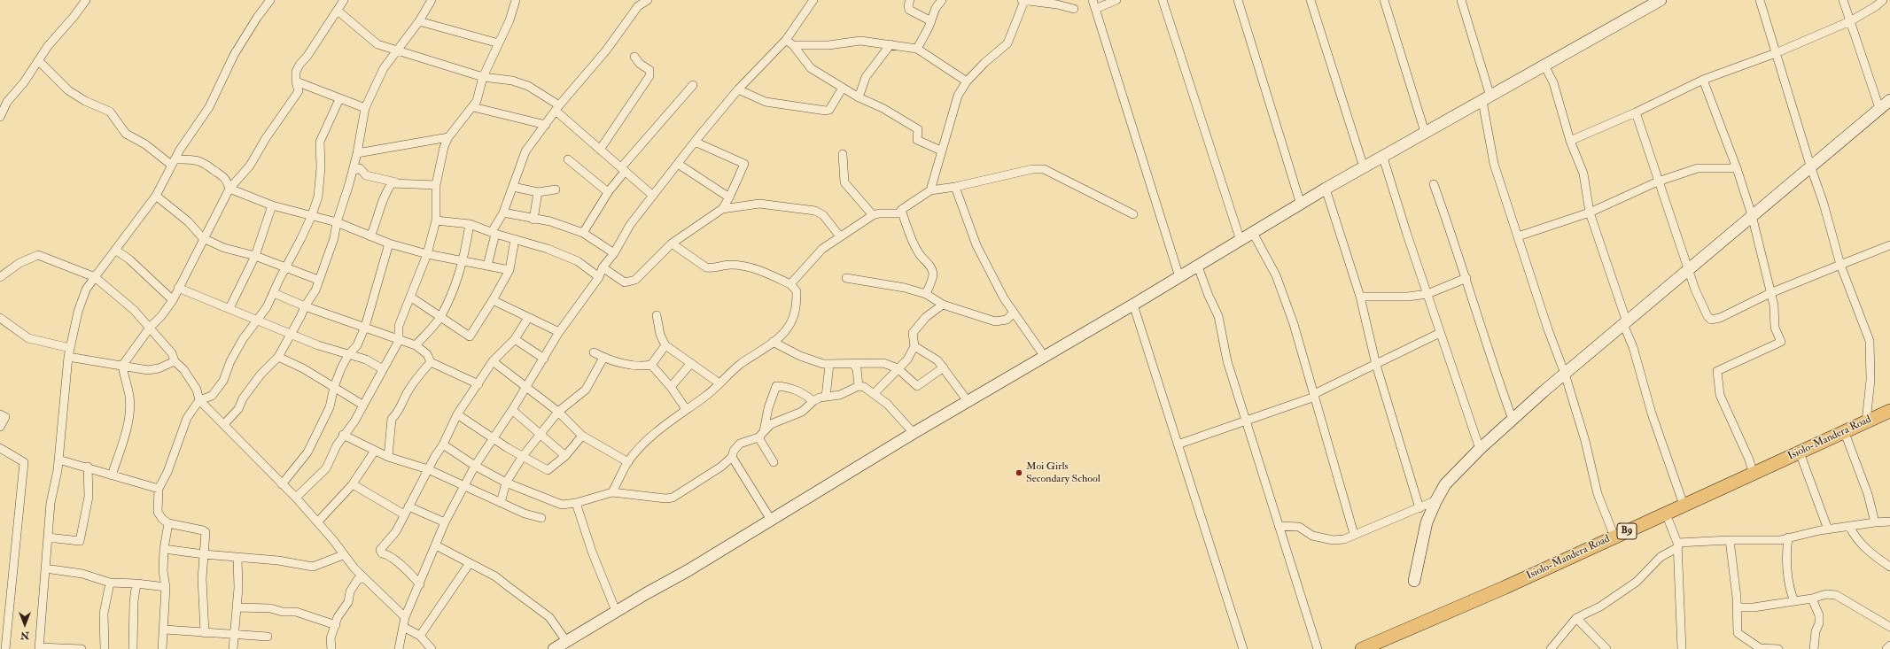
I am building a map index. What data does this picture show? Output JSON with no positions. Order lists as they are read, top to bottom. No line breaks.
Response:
{"streets":{"highway":["Isiolo-Mandera Road","B9"]},"places":["Moi Girls Secondary School"],"north":"bottom"}
